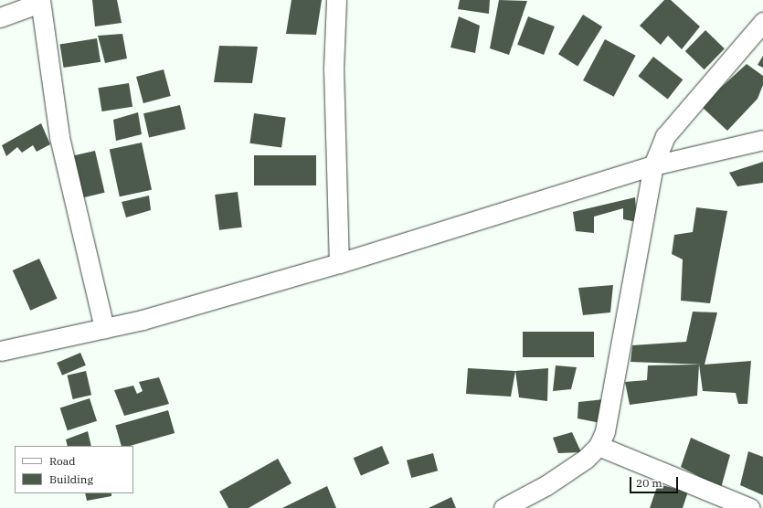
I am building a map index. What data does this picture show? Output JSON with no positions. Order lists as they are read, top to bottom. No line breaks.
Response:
{"legend":["Road","Building"],"scale_bar":"20 m"}
